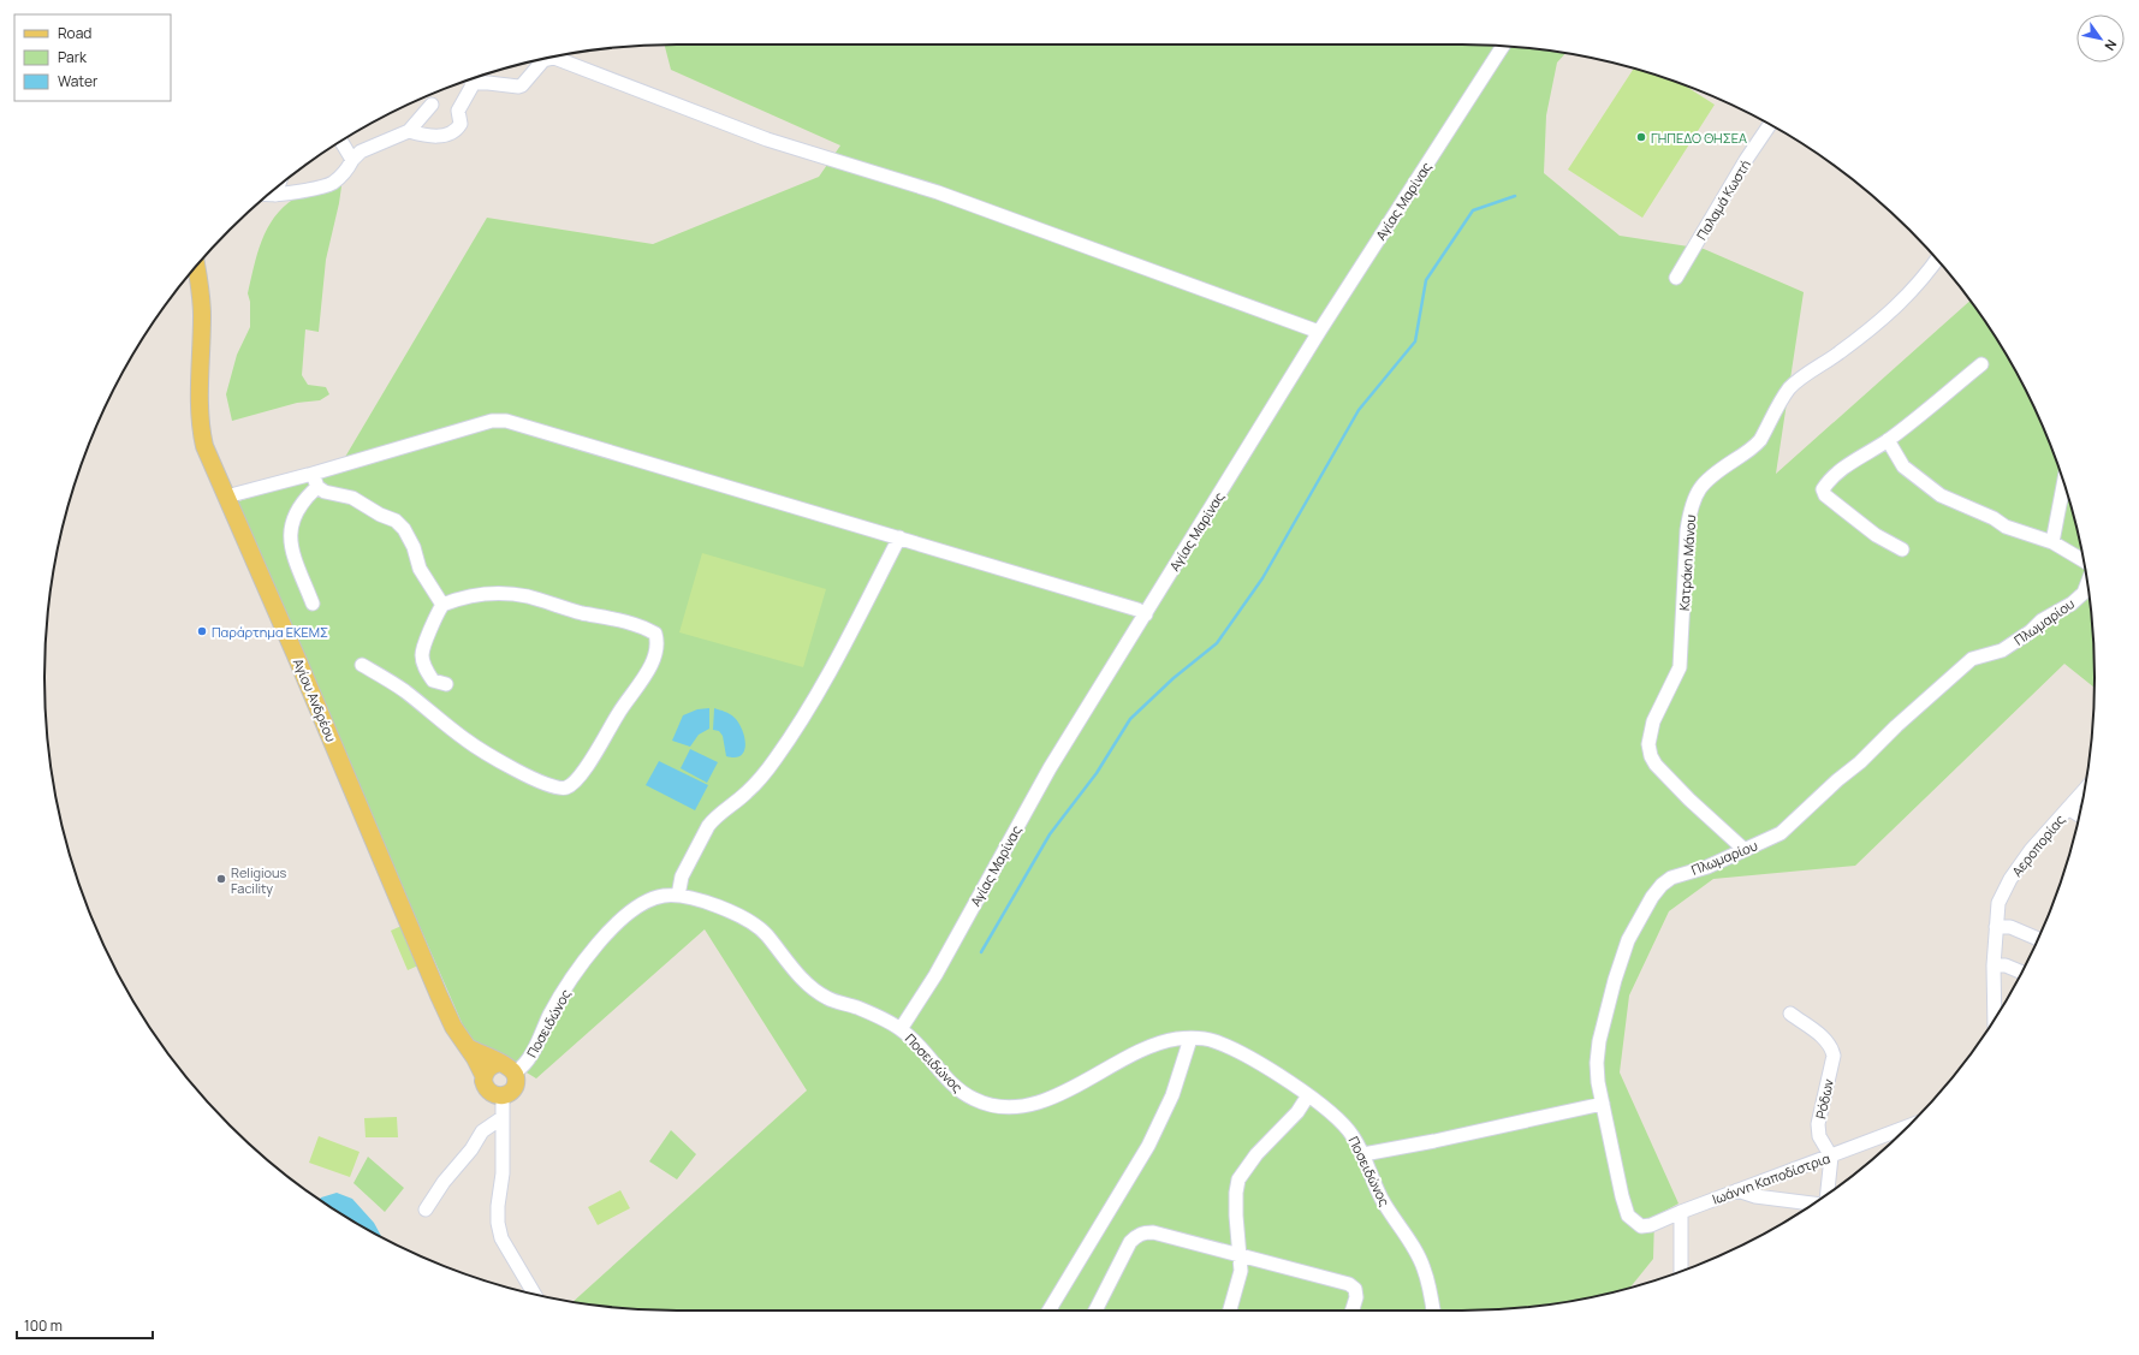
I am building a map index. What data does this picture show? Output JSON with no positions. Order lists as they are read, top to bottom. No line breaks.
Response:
{"streets":{"main road":["Αγίου Ανδρέου"],"street":["Παλαμά Κωστή","Αγίας Μαρίνας","Κατράκη Μάνου","Πλωμαρίου","Αεροπορίας","Ποσειδώνος","Ρόδων","Ιωάννη Καποδίστρια"]},"crossings":[["Αγίας Μαρίνας","Ποσειδώνος"],["Κατράκη Μάνου","Πλωμαρίου"],["Πλωμαρίου","Ιωάννη Καποδίστρια"],["Αγίου Ανδρέου","Ποσειδώνος"],["Ρόδων","Ιωάννη Καποδίστρια"]],"places":["ΓΗΠΕΔΟ ΘΗΣΕΑ","Παράρτημα ΕΚΕΜΣ","Religious Facility"],"legend":["Road","Park","Water"],"scale_bar":"100 m","north":"bottom right"}
